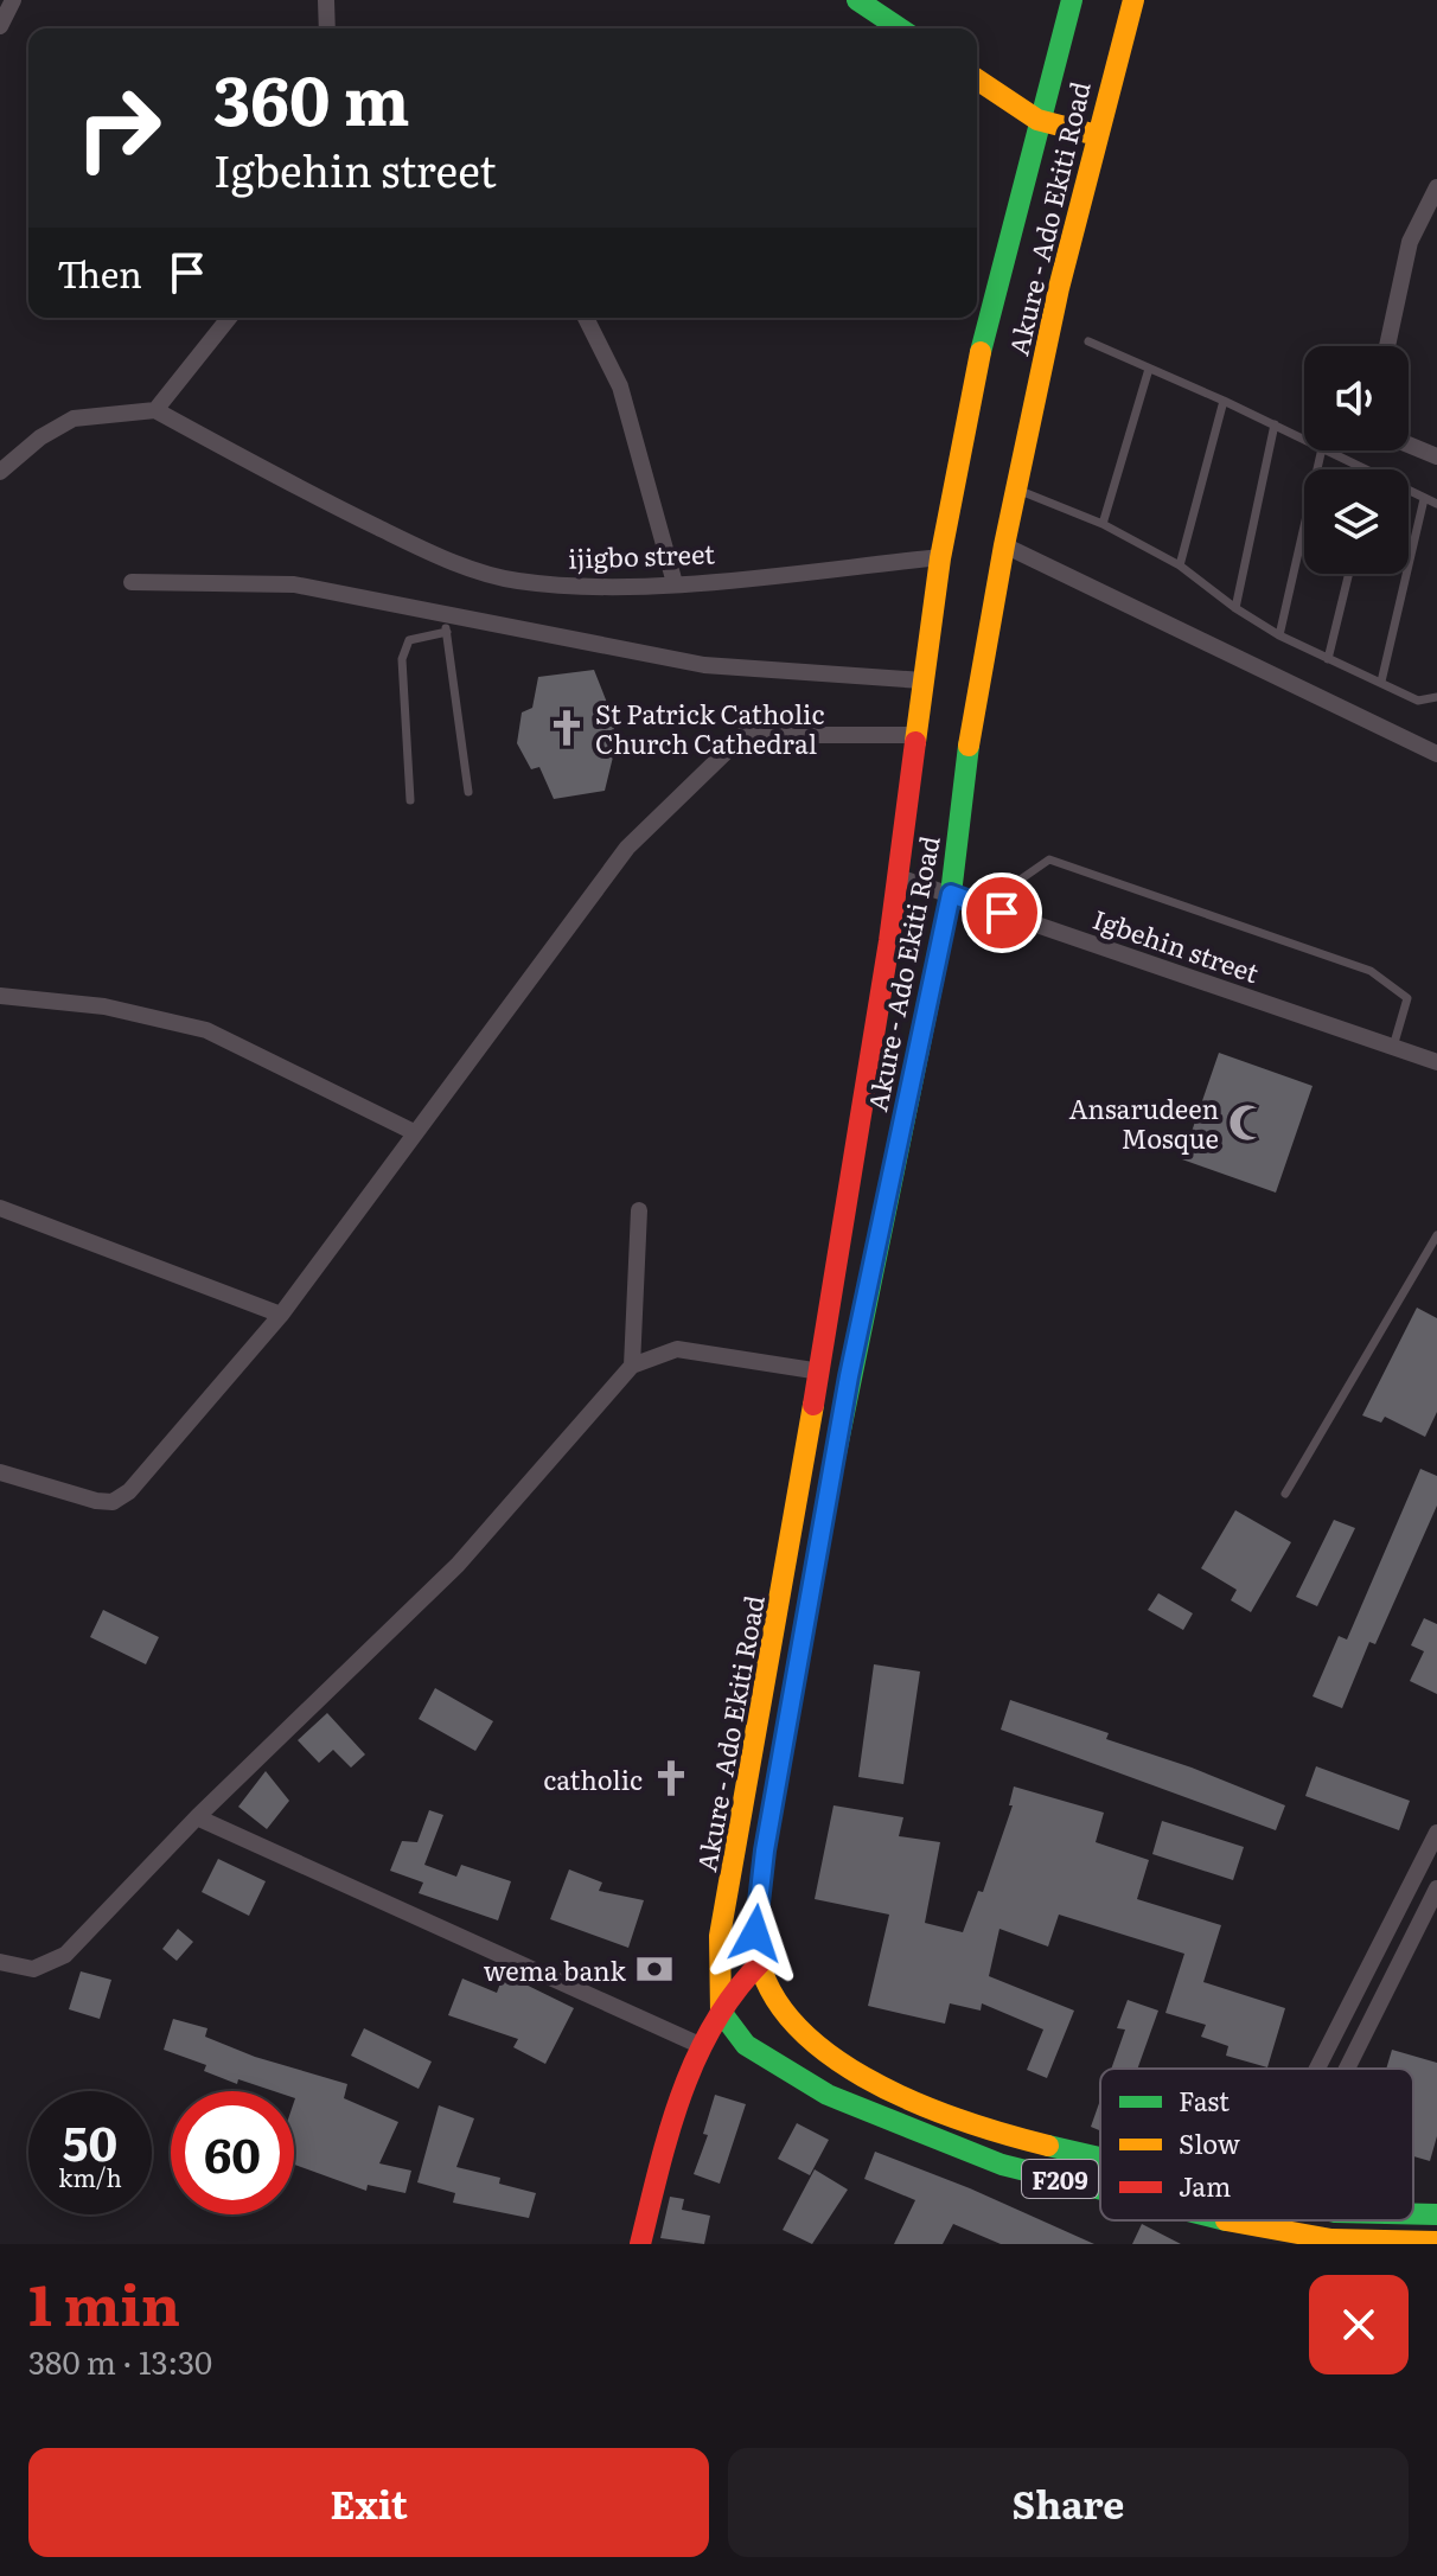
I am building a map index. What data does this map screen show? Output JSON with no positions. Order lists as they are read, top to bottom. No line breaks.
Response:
{"streets":{"main road":["Akure - Ado Ekiti Road","F209"],"street":["ijigbo street","Igbehin street"]},"crossings":[["Akure - Ado Ekiti Road","ijigbo street"],["Akure - Ado Ekiti Road","Igbehin street"],["Akure - Ado Ekiti Road","F209"]],"places":{"church":["St Patrick Catholic Church Cathedral","catholic"],"mosque":["Ansarudeen Mosque"],"bank":["wema bank"]},"legend":["Fast","Slow","Jam"],"page":{"turn":["360 m","Igbehin street"],"then":"Then","speed":"50 km/h","limit":"60","heading":["1 min","380 m · 13:30"],"buttons":["Exit","Share"]}}
